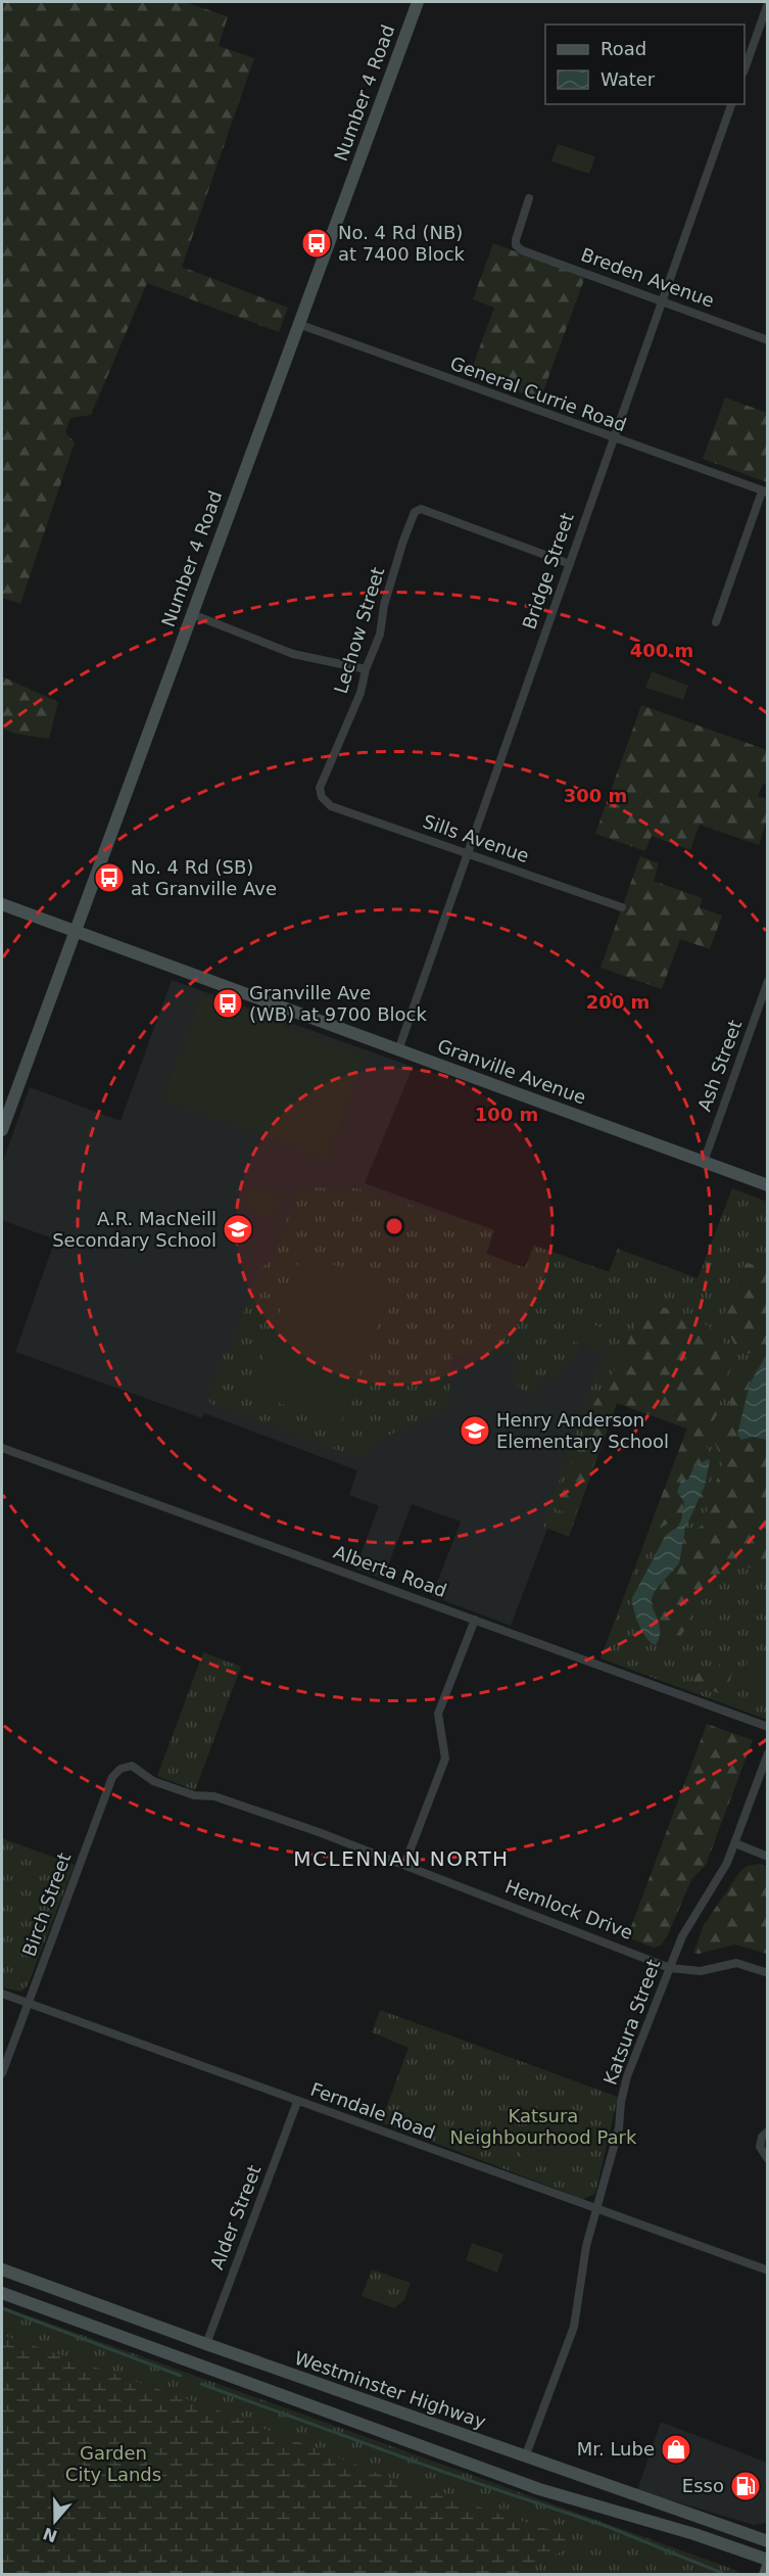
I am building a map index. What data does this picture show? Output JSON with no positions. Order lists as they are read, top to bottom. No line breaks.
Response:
{"streets":{"main road":["Number 4 Road","Granville Avenue","Westminster Highway"],"street":["Breden Avenue","General Currie Road","Bridge Street","Lechow Street","Sills Avenue","Ash Street","Alberta Road","Birch Street","Hemlock Drive","Katsura Street","Ferndale Road","Alder Street"]},"crossings":[["Number 4 Road","General Currie Road"],["Number 4 Road","Granville Avenue"],["Breden Avenue","Bridge Street"],["General Currie Road","Bridge Street"],["Bridge Street","Lechow Street"],["Bridge Street","Sills Avenue"],["Bridge Street","Granville Avenue"],["Lechow Street","Sills Avenue"],["Ash Street","Granville Avenue"],["Birch Street","Hemlock Drive"],["Birch Street","Ferndale Road"],["Hemlock Drive","Katsura Street"],["Katsura Street","Ferndale Road"],["Katsura Street","Westminster Highway"],["Ferndale Road","Alder Street"],["Alder Street","Westminster Highway"]],"districts":["MCLENNAN NORTH"],"parks":["Katsura Neighbourhood Park","Garden City Lands"],"places":{"bus stop":["No. 4 Rd (NB) at 7400 Block","No. 4 Rd (SB) at Granville Ave","Granville Ave (WB) at 9700 Block"],"school or university":["A.R. MacNeill Secondary School","Henry Anderson Elementary School"],"shop":["Mr. Lube"],"fuel station":["Esso"]},"legend":["Road","Water"],"north":"bottom","rings":["400 m","300 m","200 m","100 m"]}
